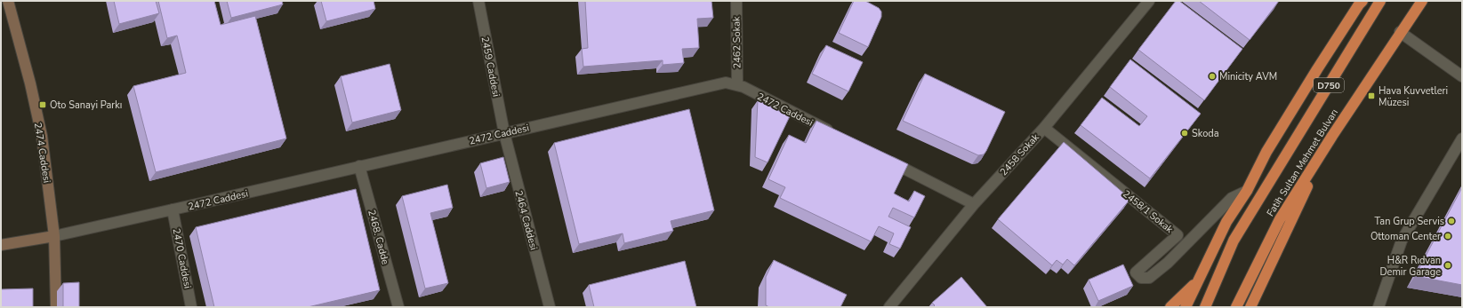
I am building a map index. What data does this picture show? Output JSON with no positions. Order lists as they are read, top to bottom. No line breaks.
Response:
{"streets":{"highway":["D750","Fatih Sultan Mehmet Bulvarı"],"street":["2462 Sokak","2459 Caddesi","2472 Caddesi","2474 Caddesi","2458 Sokak","2458/1 Sokak","2464 Caddesi","2468. Cadde","2470 Caddesi"]},"crossings":[["2462 Sokak","2472 Caddesi"],["2459 Caddesi","2472 Caddesi"],["2459 Caddesi","2464 Caddesi"],["D750","Fatih Sultan Mehmet Bulvarı"],["D750","2458/1 Sokak"],["2472 Caddesi","2474 Caddesi"],["2472 Caddesi","2464 Caddesi"],["2472 Caddesi","2468. Cadde"],["2472 Caddesi","2470 Caddesi"],["2458 Sokak","2458/1 Sokak"]],"places":{"other":["Minicity AVM","Skoda","Tan Grup Servis","Ottoman Center","H&R Rıdvan Demir Garage"],"transit":["Hava Kuvvetleri Müzesi","Oto Sanayi Parkı"]}}
